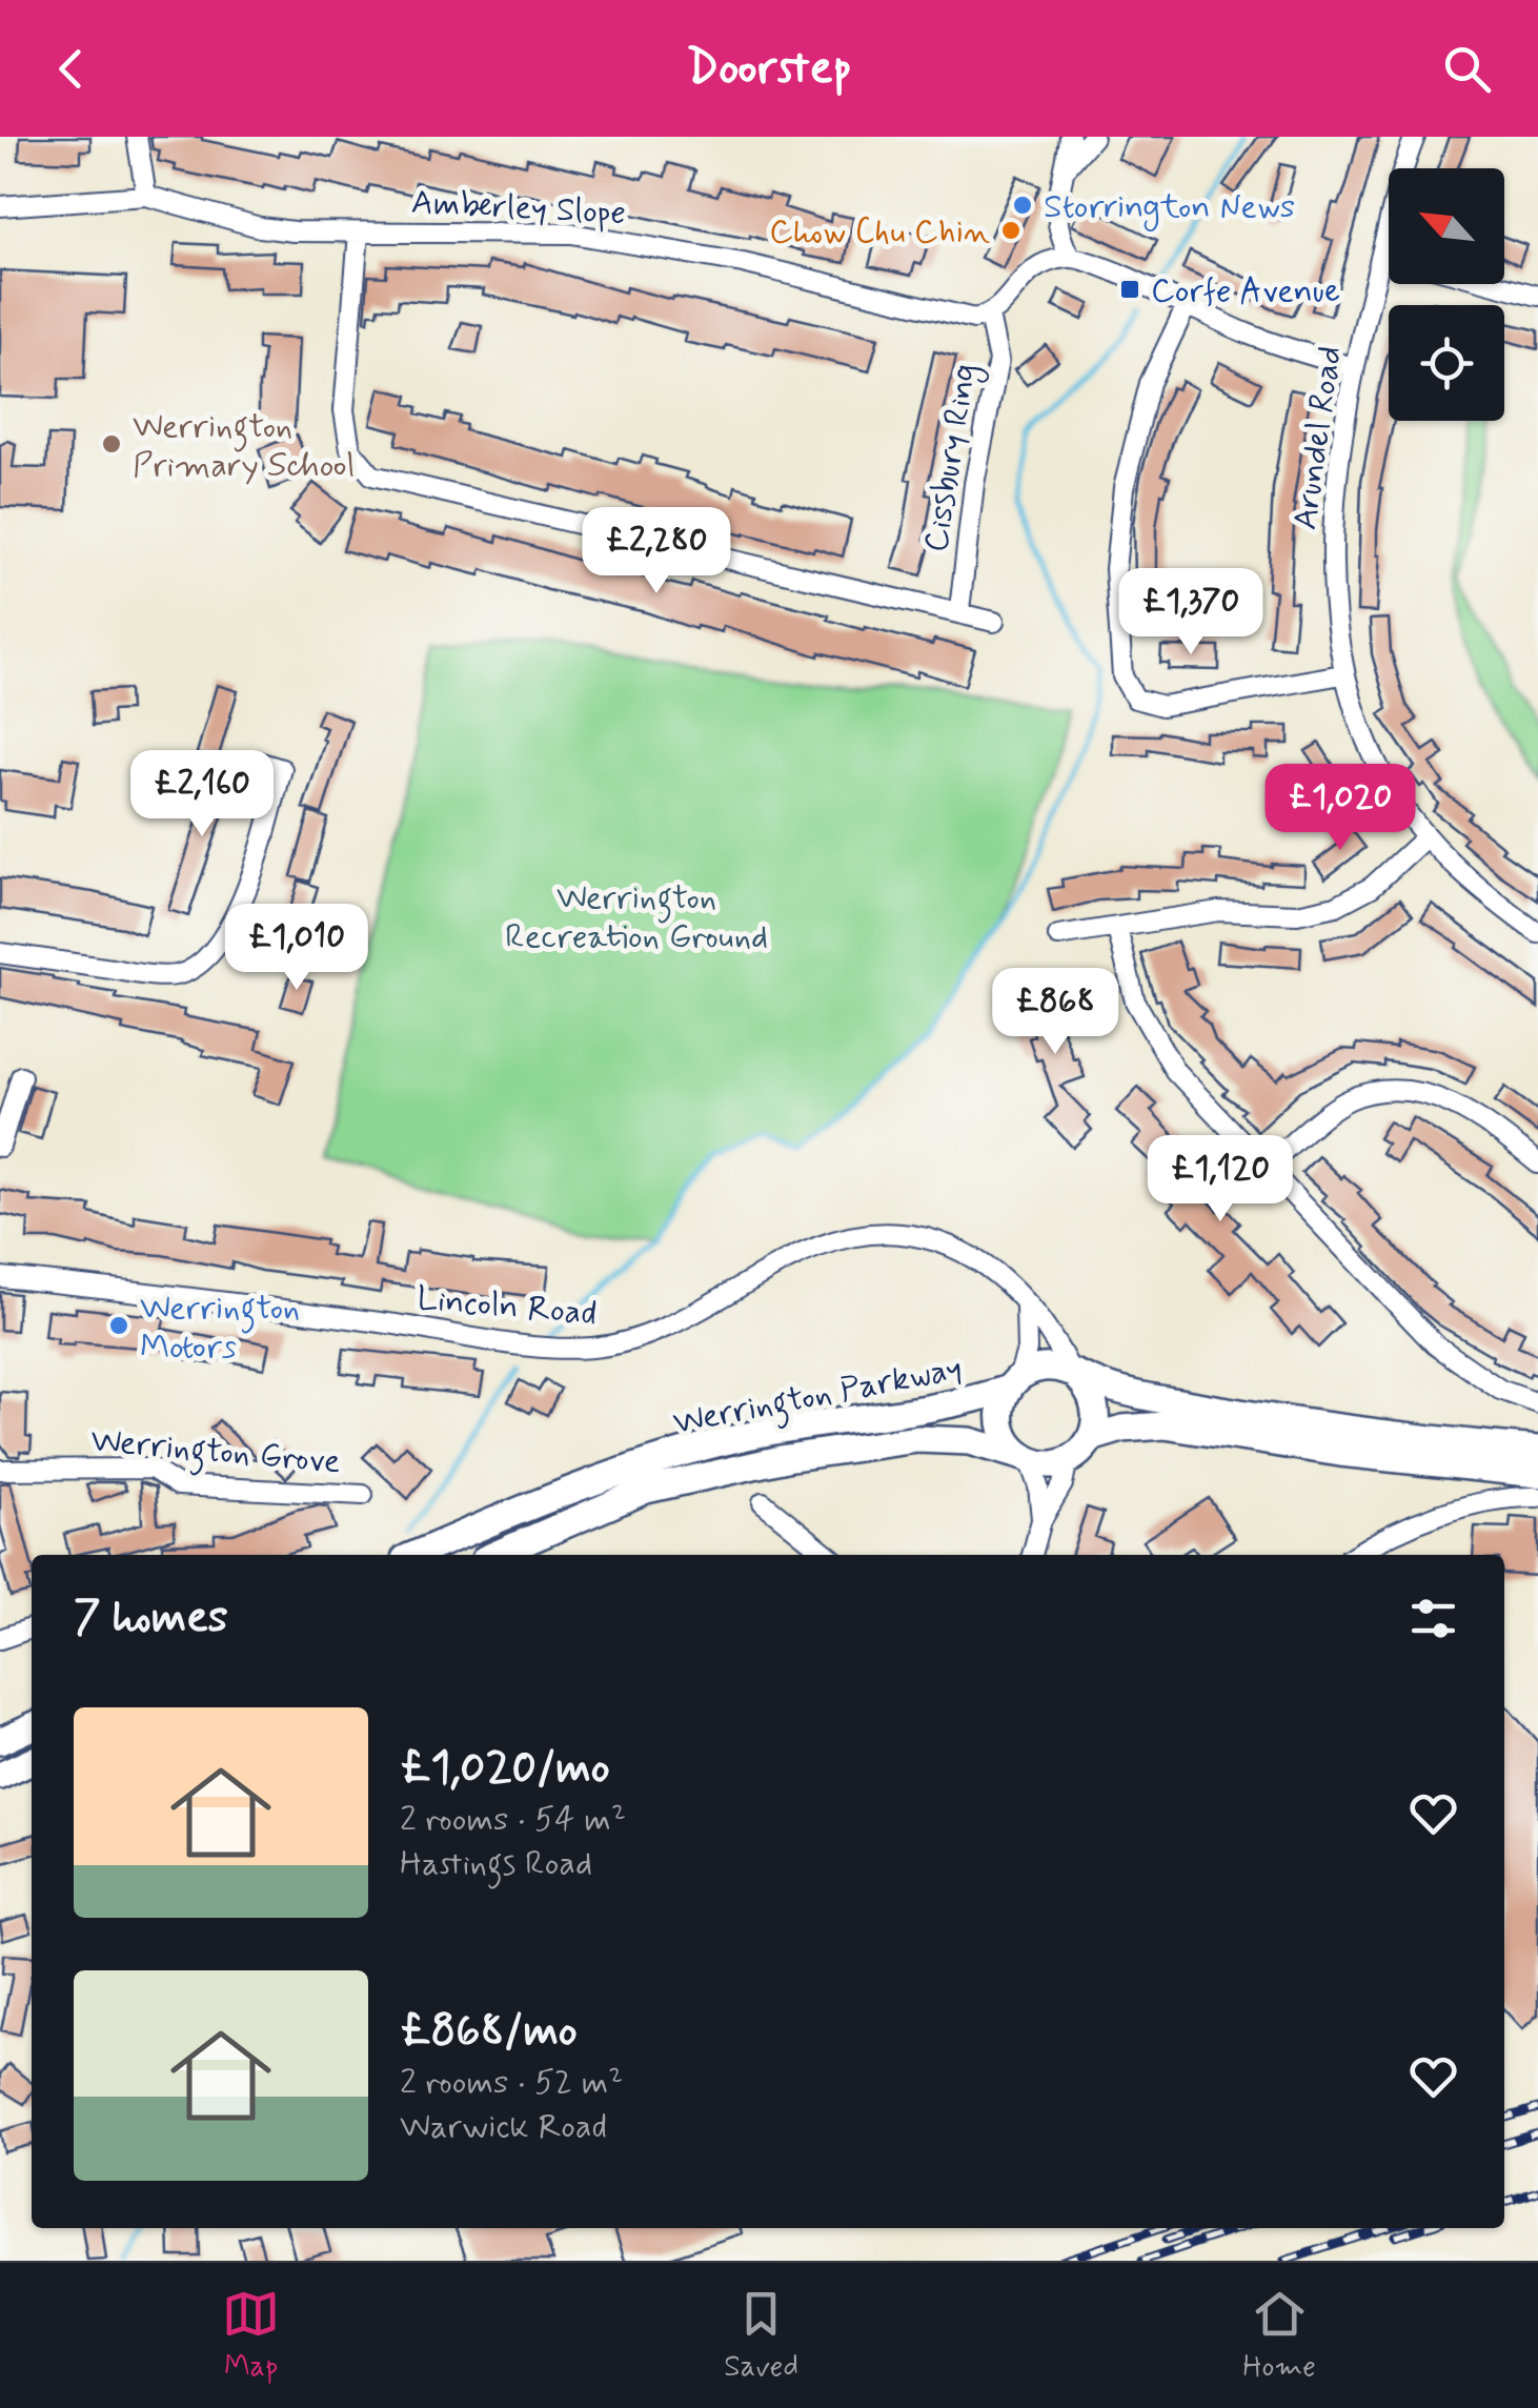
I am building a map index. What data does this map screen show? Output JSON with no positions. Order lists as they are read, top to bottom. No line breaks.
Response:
{"streets":{"highway":["Werrington Parkway"],"street":["Amberley Slope","Arundel Road","Cissbury Ring","Lincoln Road","Werrington Grove"]},"crossings":[["Amberley Slope","Cissbury Ring"],["Lincoln Road","Werrington Parkway"]],"parks":["Werrington Recreation Ground"],"places":{"other":["Storrington News","Chow Chu Chin","Werrington Primary School","Werrington Motors"],"transit":["Corfe Avenue"]},"north":"top left","page":{"header":"Doorstep","price":["£2,280","£1,370","£2,160","£1,020","£1,010","£868","£1,120"],"heading":"7 homes","list":[{"name":"£1,020/mo","note":"2 rooms · 54 m² · Hastings Road"},{"name":"£868/mo","note":"2 rooms · 52 m² · Warwick Road"}],"tabs":["Map","Saved","Home"]}}
